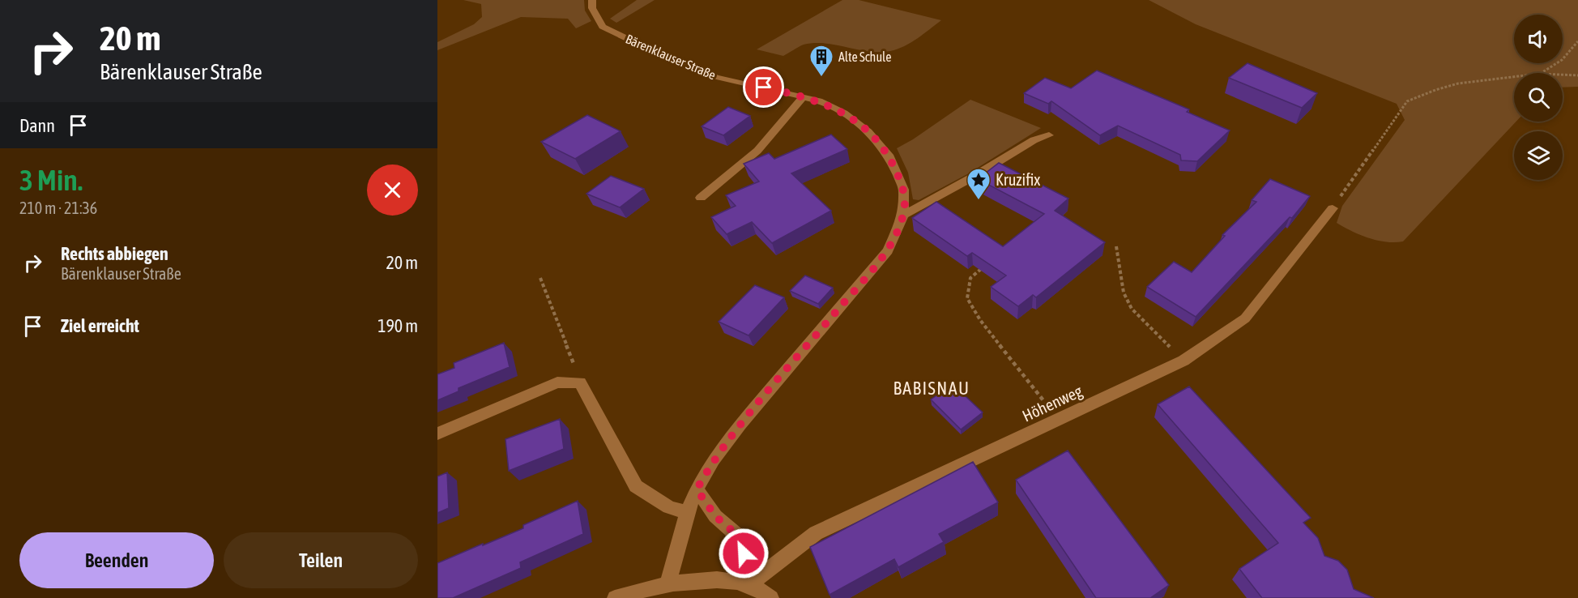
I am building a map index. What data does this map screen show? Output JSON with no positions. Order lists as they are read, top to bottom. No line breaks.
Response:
{"streets":{"street":["Bärenklauser Straße","Höhenweg"]},"districts":["BABISNAU"],"places":{"building":["Alte Schule"],"place":["Kruzifix"]},"page":{"turn":["20 m","Bärenklauser Straße"],"then":"Dann","heading":["3 Min.","210 m · 21:36"],"list":[{"name":"Rechts abbiegen","note":"Bärenklauser Straße","value":"20 m"},{"name":"Ziel erreicht","value":"190 m"}],"buttons":["Beenden","Teilen"]}}
